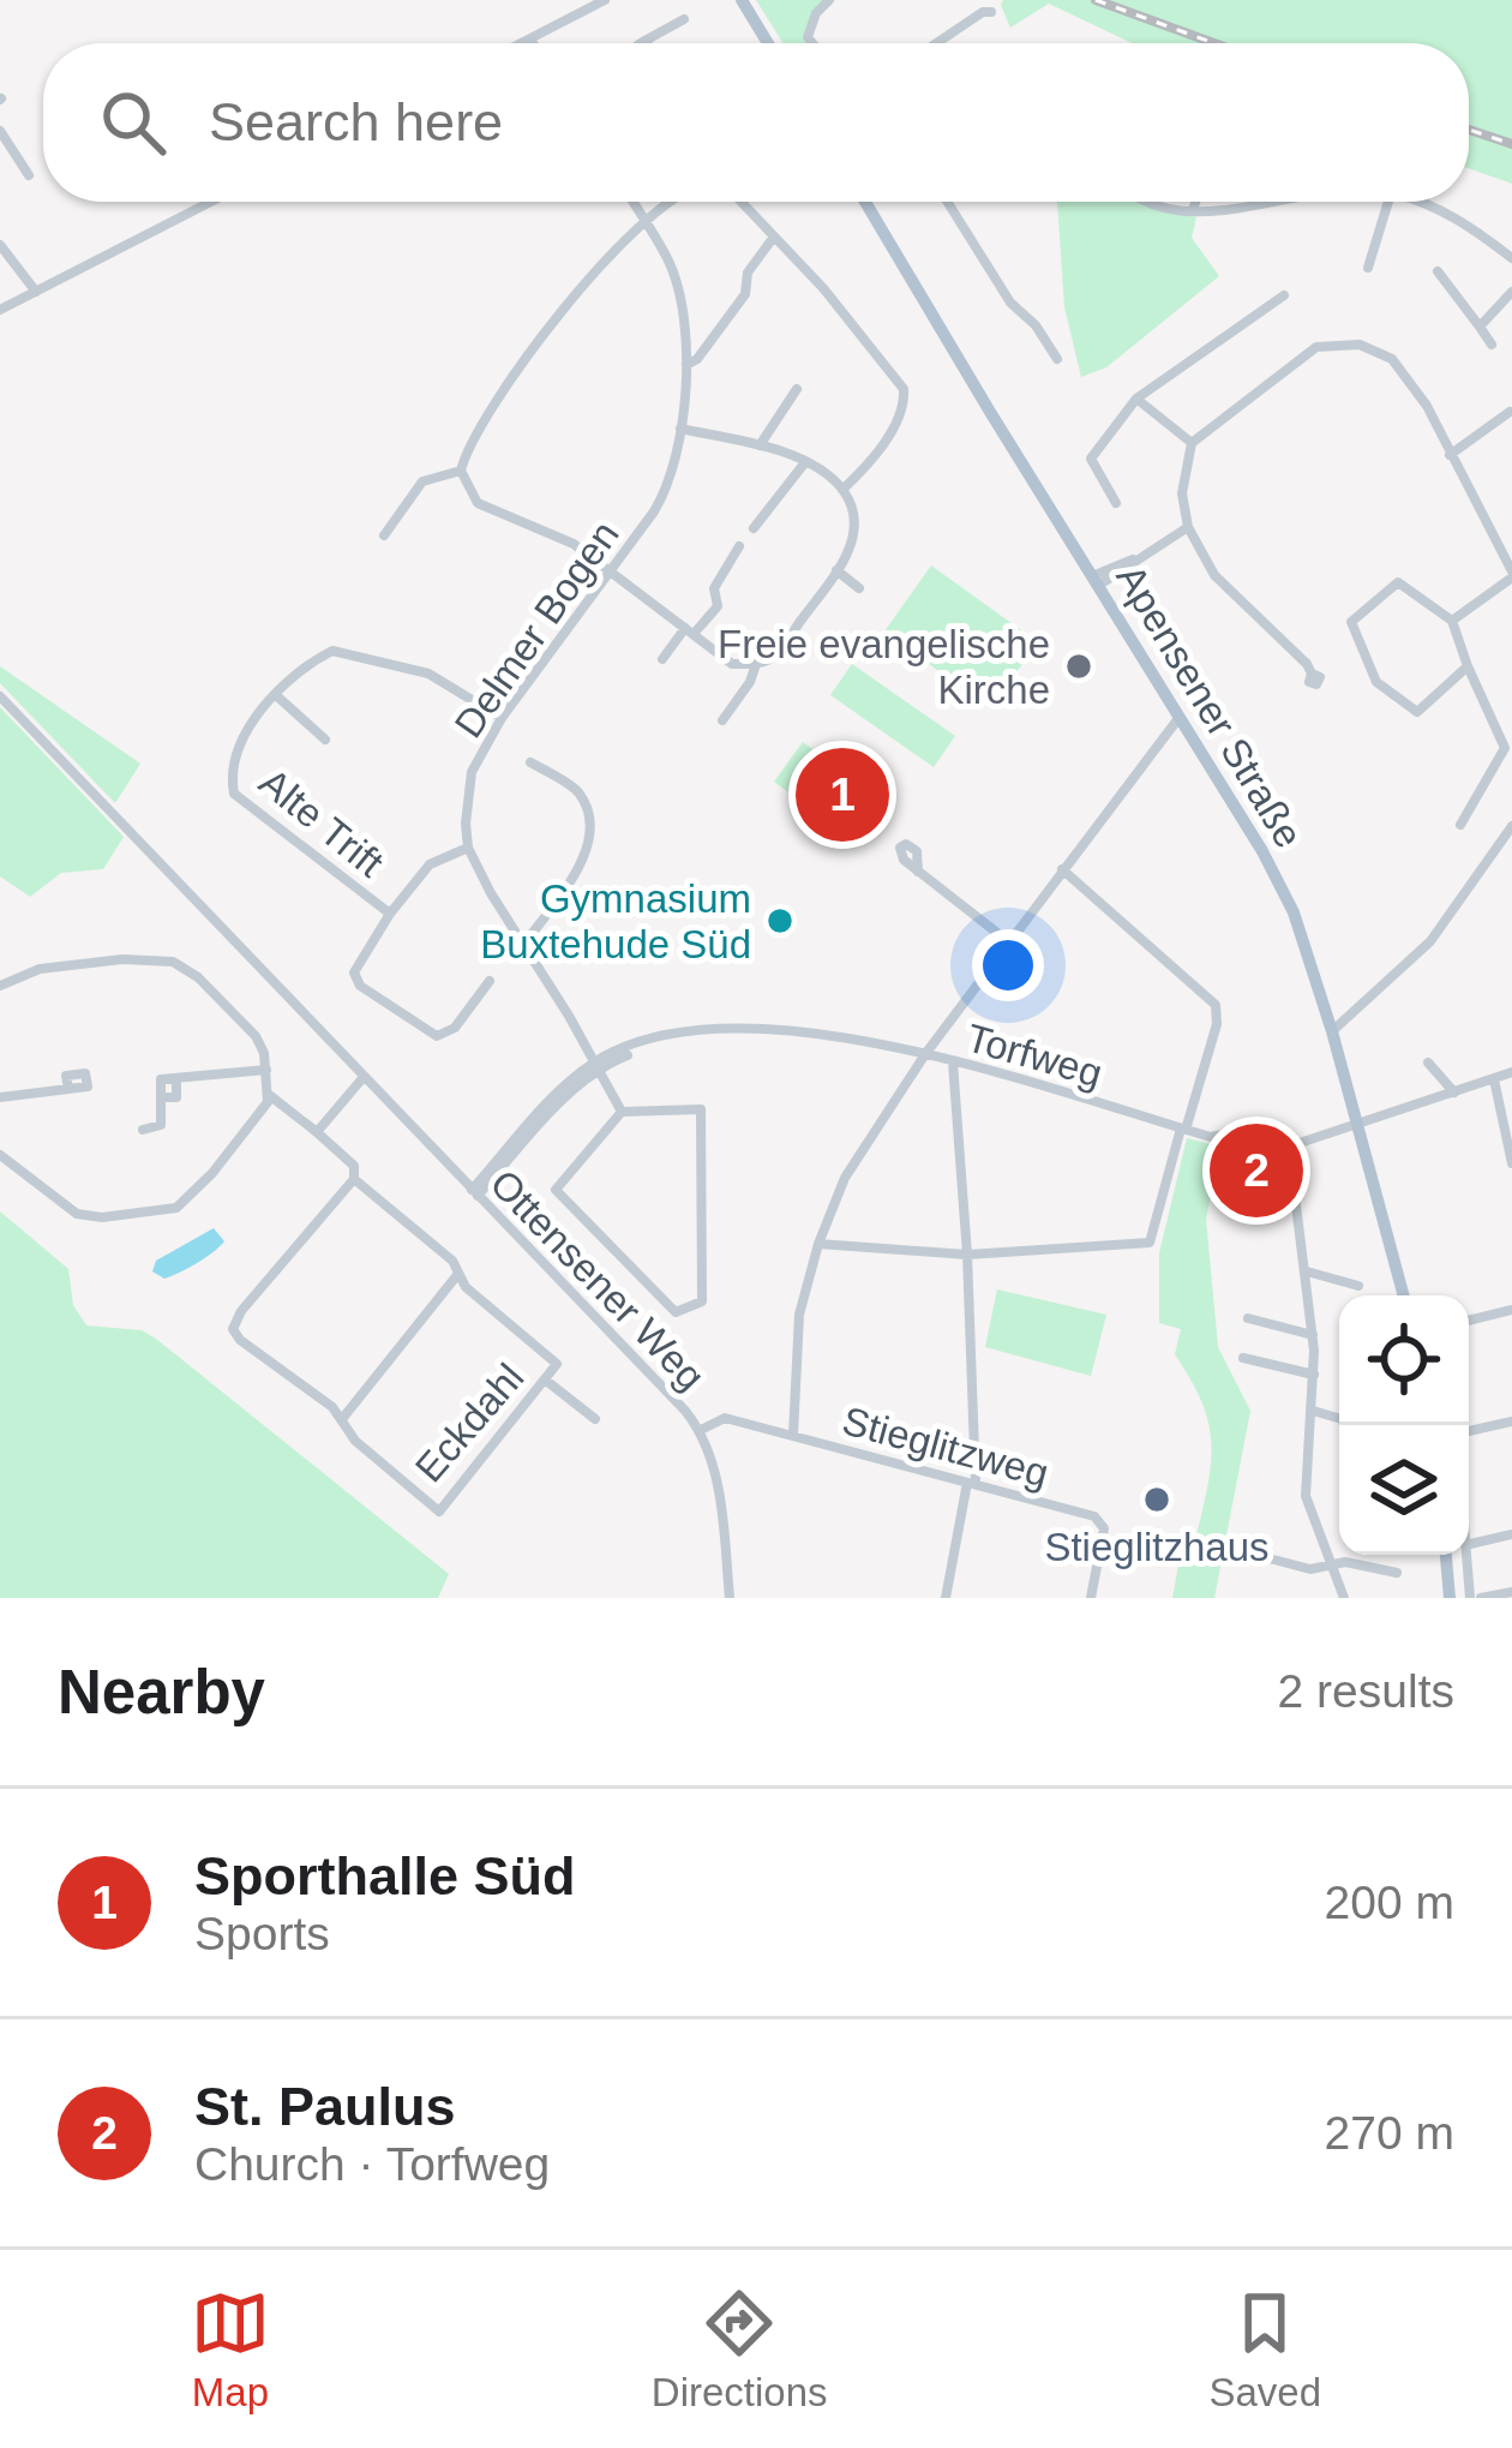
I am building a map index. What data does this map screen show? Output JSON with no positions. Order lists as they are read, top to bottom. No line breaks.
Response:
{"streets":{"main road":["Apensener Straße"],"street":["Delmer Bogen","Alte Trift","Torfweg","Ottensener Weg","Eckdahl","Stieglitzweg"]},"crossings":[["Delmer Bogen","Alte Trift"],["Apensener Straße","Torfweg"],["Torfweg","Ottensener Weg"],["Ottensener Weg","Stieglitzweg"]],"places":["Freie evangelische Kirche","Gymnasium Buxtehude Süd","Stieglitzhaus"],"page":{"search":"Search here","pins":["1","2"],"heading":["Nearby","2 results"],"list":[{"mark":"1","name":"Sporthalle Süd","note":"Sports","value":"200 m"},{"mark":"2","name":"St. Paulus","note":"Church · Torfweg","value":"270 m"}],"nav":["Map","Directions","Saved"]}}
